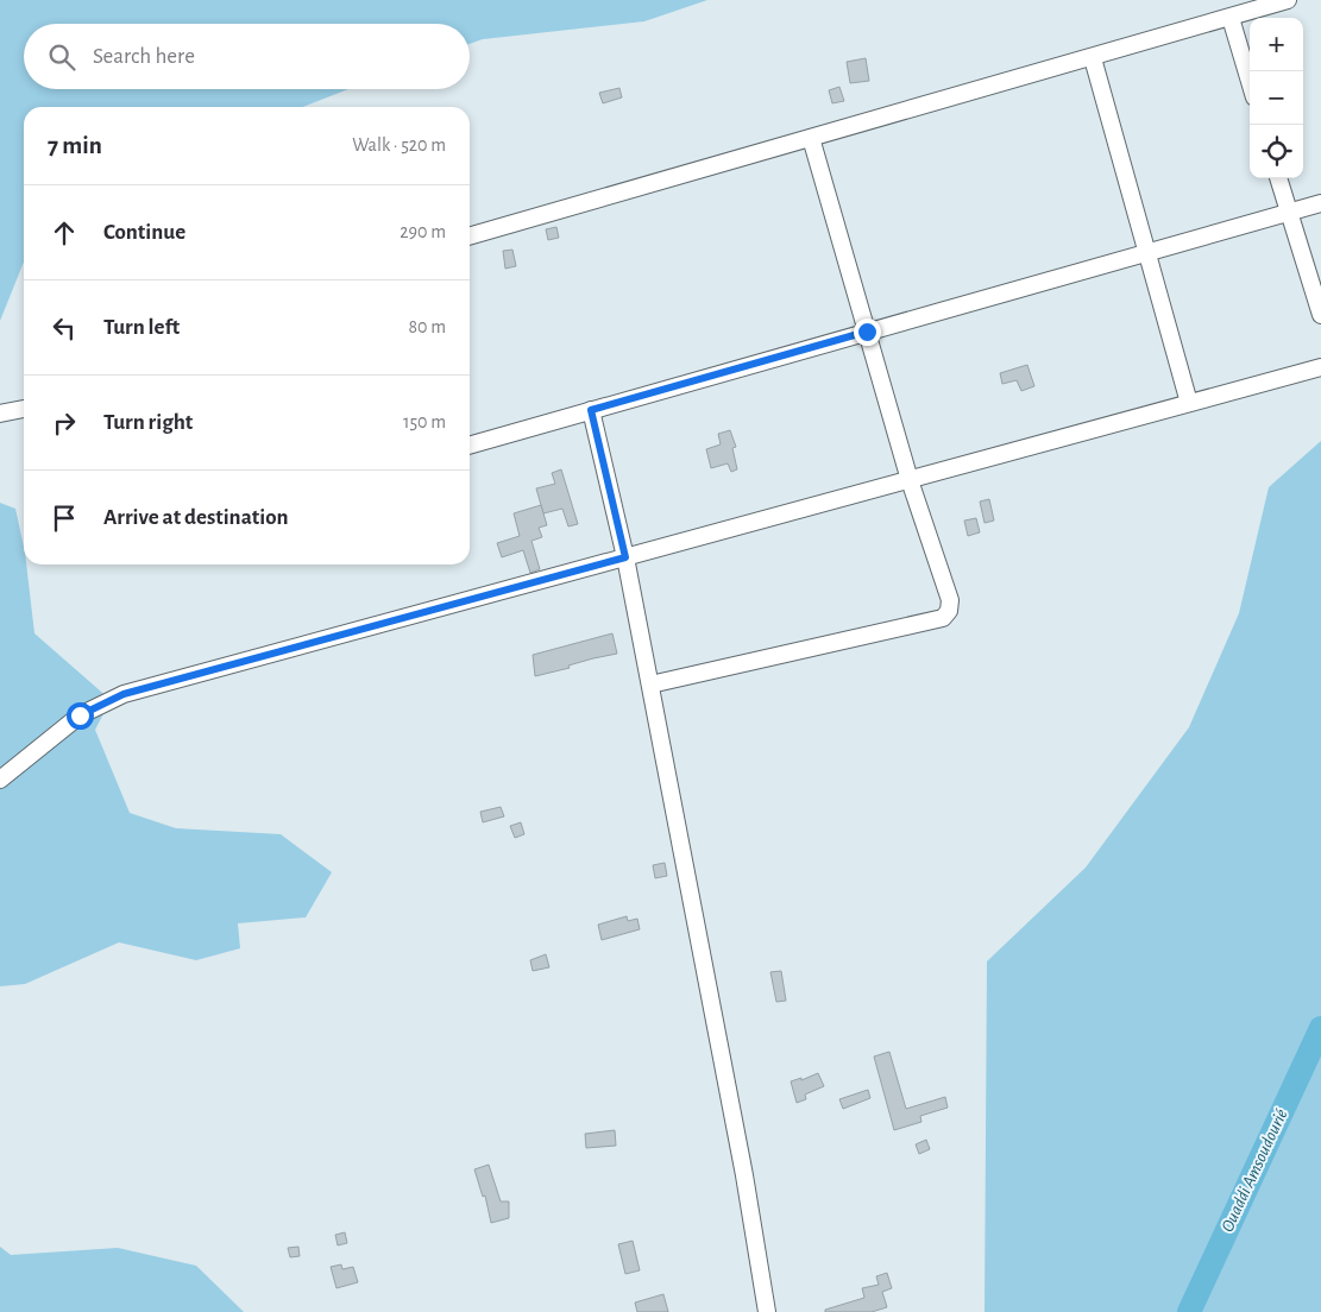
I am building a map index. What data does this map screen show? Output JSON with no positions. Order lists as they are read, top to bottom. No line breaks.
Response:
{"water":["Ouaddi Amsoudourié"],"page":{"map_buttons":["+","−"],"search":"Search here","heading":["7 min","Walk · 520 m"],"list":[["Continue","290 m"],["Turn left","80 m"],["Turn right","150 m"],"Arrive at destination"]}}
